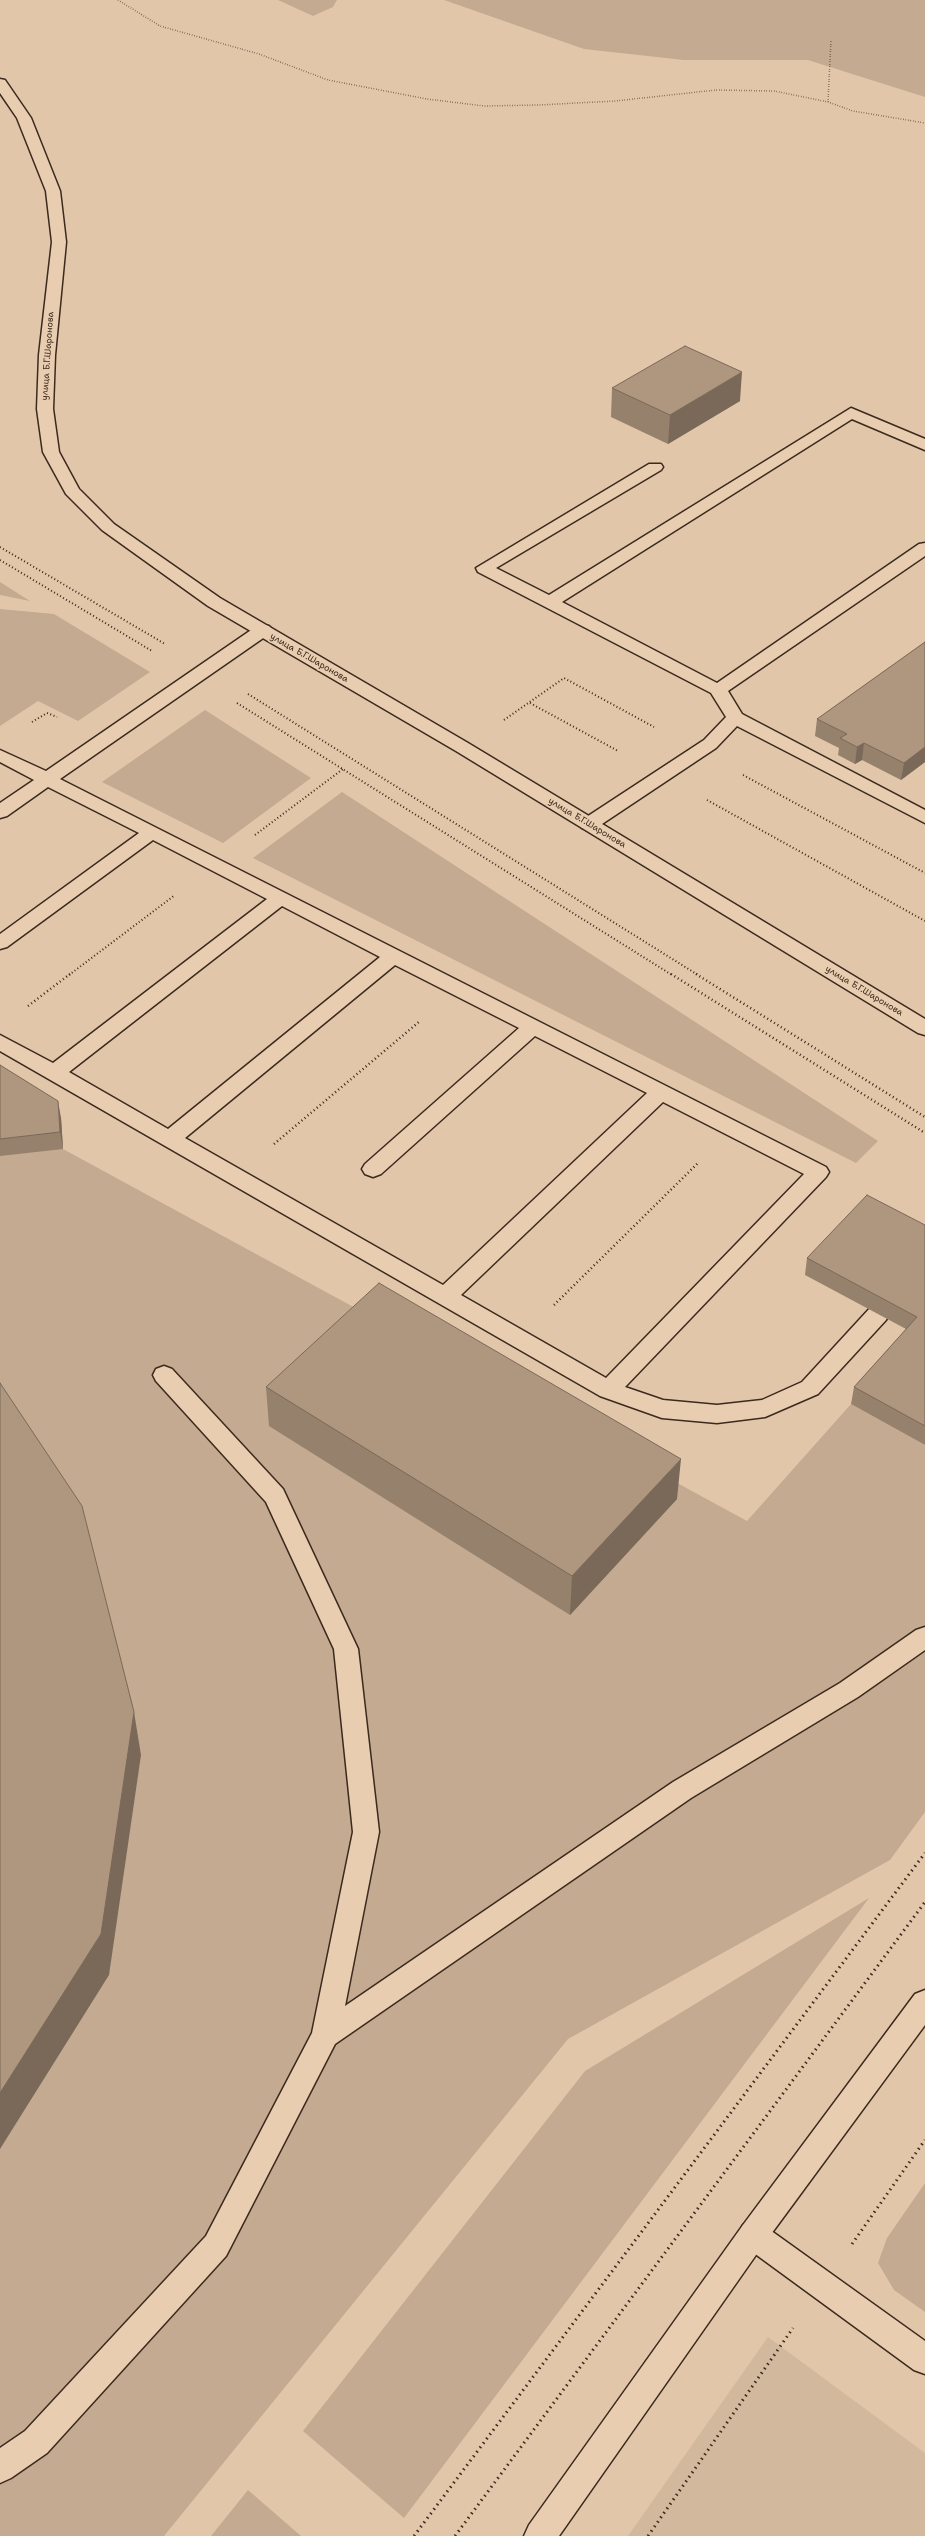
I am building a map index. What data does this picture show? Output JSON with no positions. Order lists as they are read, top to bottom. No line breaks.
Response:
{"streets":{"main road":["улица Б.Г.Шаронова"]}}
